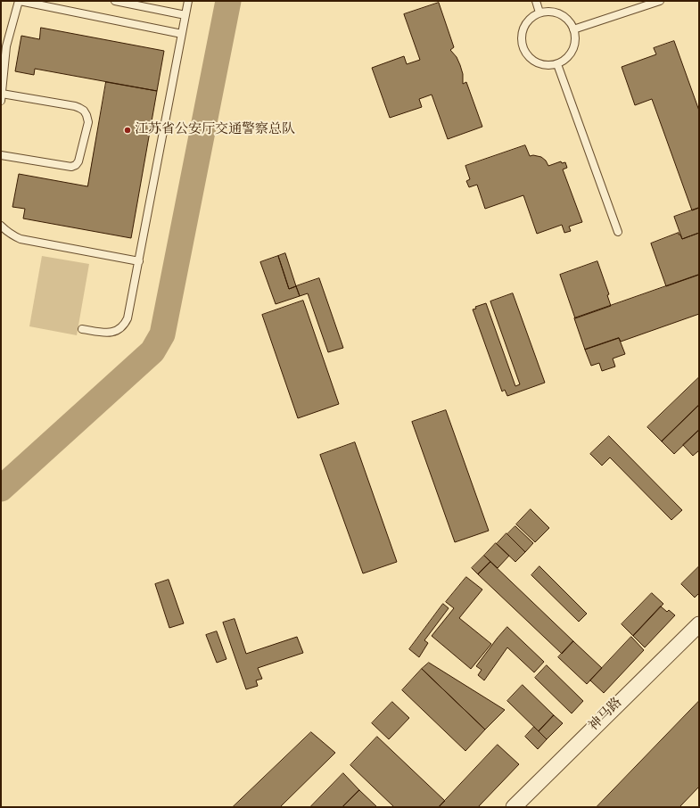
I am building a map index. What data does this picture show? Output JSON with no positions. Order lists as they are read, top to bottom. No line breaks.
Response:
{"streets":{"street":["神马路"]},"places":["江苏省公安厅交通警察总队"]}
